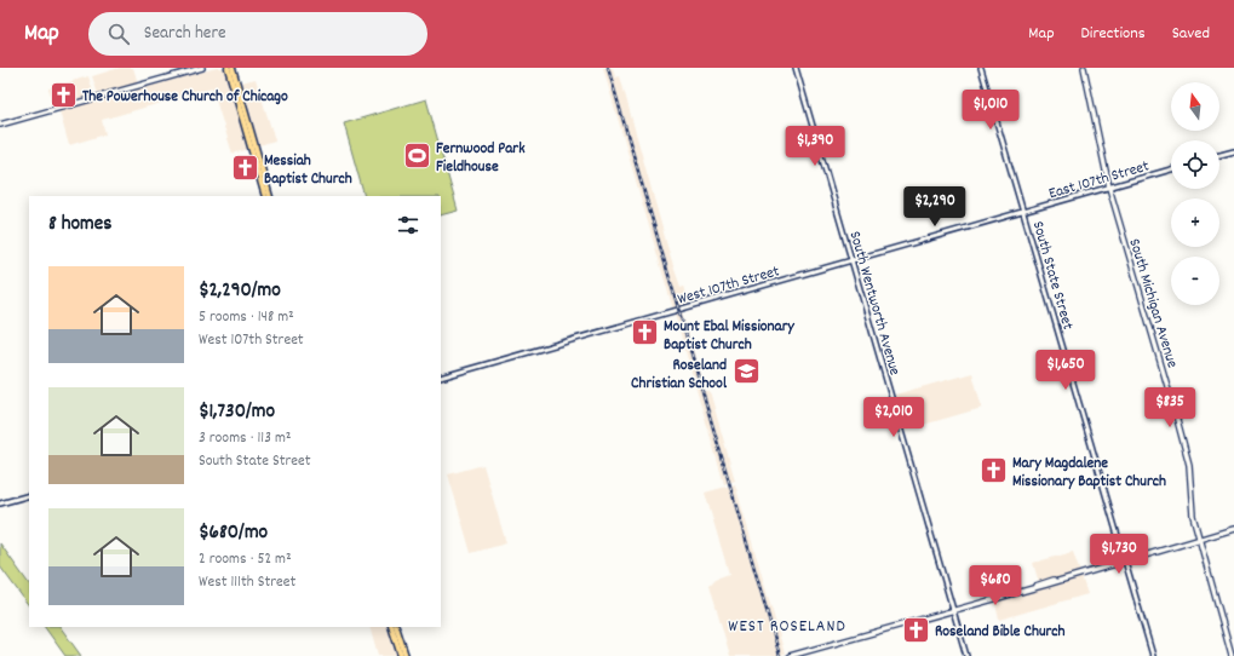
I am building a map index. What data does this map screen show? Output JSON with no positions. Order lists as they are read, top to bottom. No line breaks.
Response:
{"streets":{"main road":["South Michigan Avenue"],"street":["East 107th Street","South State Street","West 107th Street","South Wentworth Avenue"]},"crossings":[["East 107th Street","South State Street"],["East 107th Street","West 107th Street"],["East 107th Street","South Michigan Avenue"],["South State Street","West 107th Street"],["West 107th Street","South Wentworth Avenue"]],"districts":["WEST ROSELAND"],"places":{"church":["The Powerhouse Church of Chicago","Messiah Baptist Church","Mount Ebal Missionary Baptist Church","Mary Magdalene Missionary Baptist Church","Roseland Bible Church"],"sports":["Fernwood Park Fieldhouse"],"school or university":["Roseland Christian School"]},"north":"top","page":{"header":"Map","search":"Search here","nav":["Map","Directions","Saved"],"map_buttons":["+","−"],"price":["$1,010","$1,390","$2,290","$1,650","$835","$2,010","$1,730","$680"],"heading":"8 homes","list":[{"name":"$2,290/mo","note":"5 rooms · 148 m² · West 107th Street"},{"name":"$1,730/mo","note":"3 rooms · 113 m² · South State Street"},{"name":"$680/mo","note":"2 rooms · 52 m² · West 111th Street"}]}}
